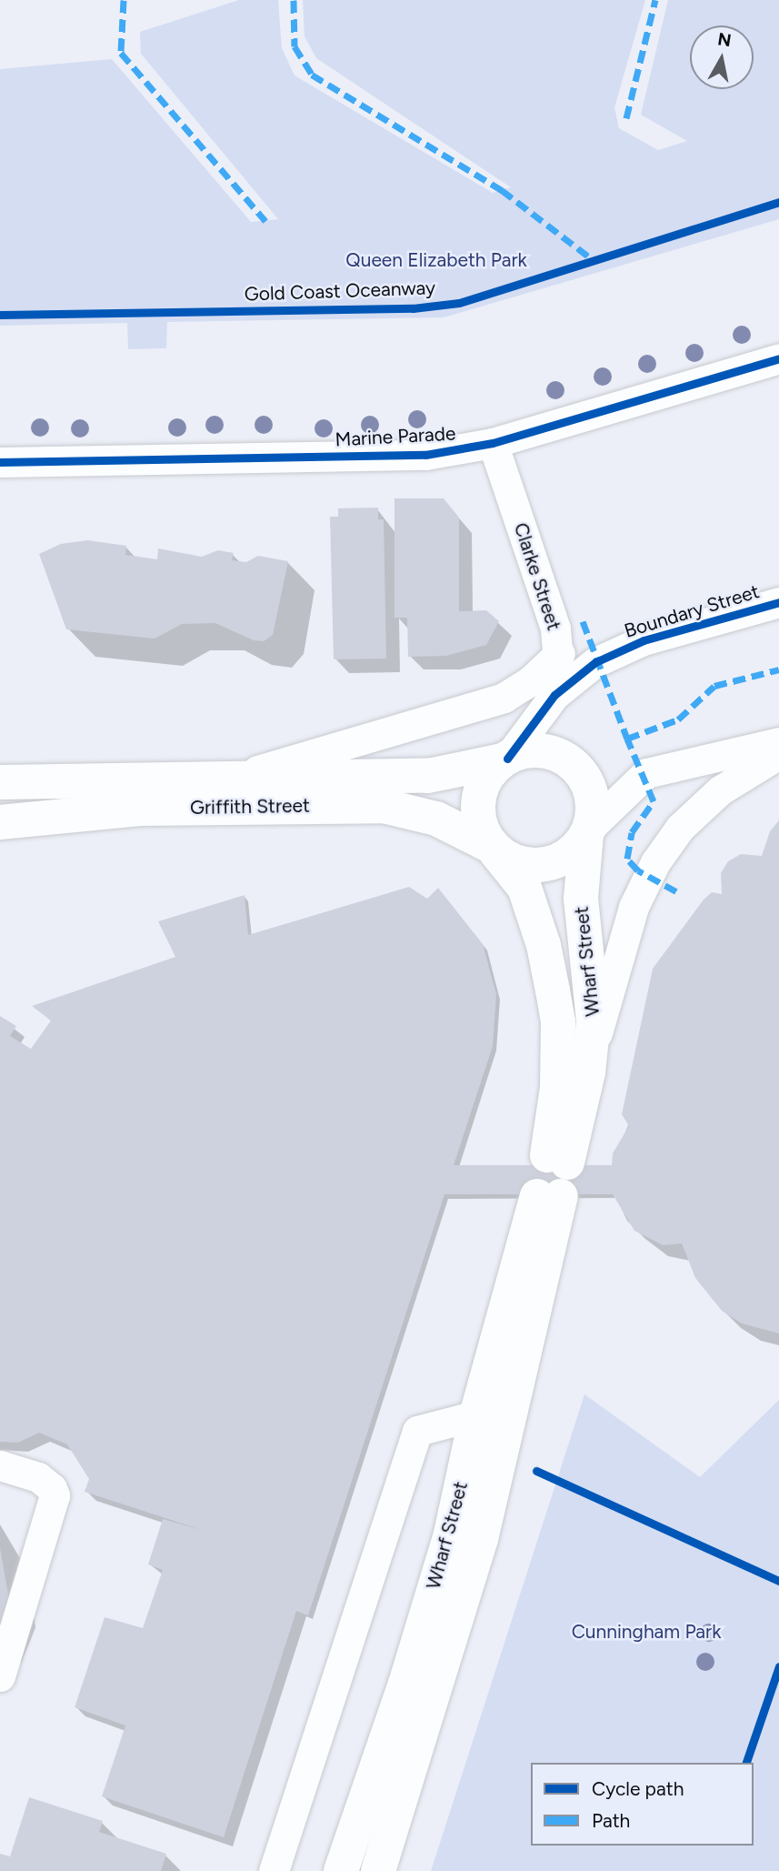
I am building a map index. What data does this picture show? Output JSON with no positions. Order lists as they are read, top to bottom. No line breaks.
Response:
{"streets":{"main road":["Griffith Street","Wharf Street"],"street":["Marine Parade","Clarke Street","Boundary Street"],"cycle path":["Gold Coast Oceanway"]},"crossings":[["Marine Parade","Clarke Street"],["Clarke Street","Boundary Street"],["Clarke Street","Griffith Street"],["Boundary Street","Griffith Street"],["Boundary Street","Wharf Street"],["Griffith Street","Wharf Street"]],"parks":["Queen Elizabeth Park","Cunningham Park"],"legend":["Cycle path","Path"],"north":"top"}
